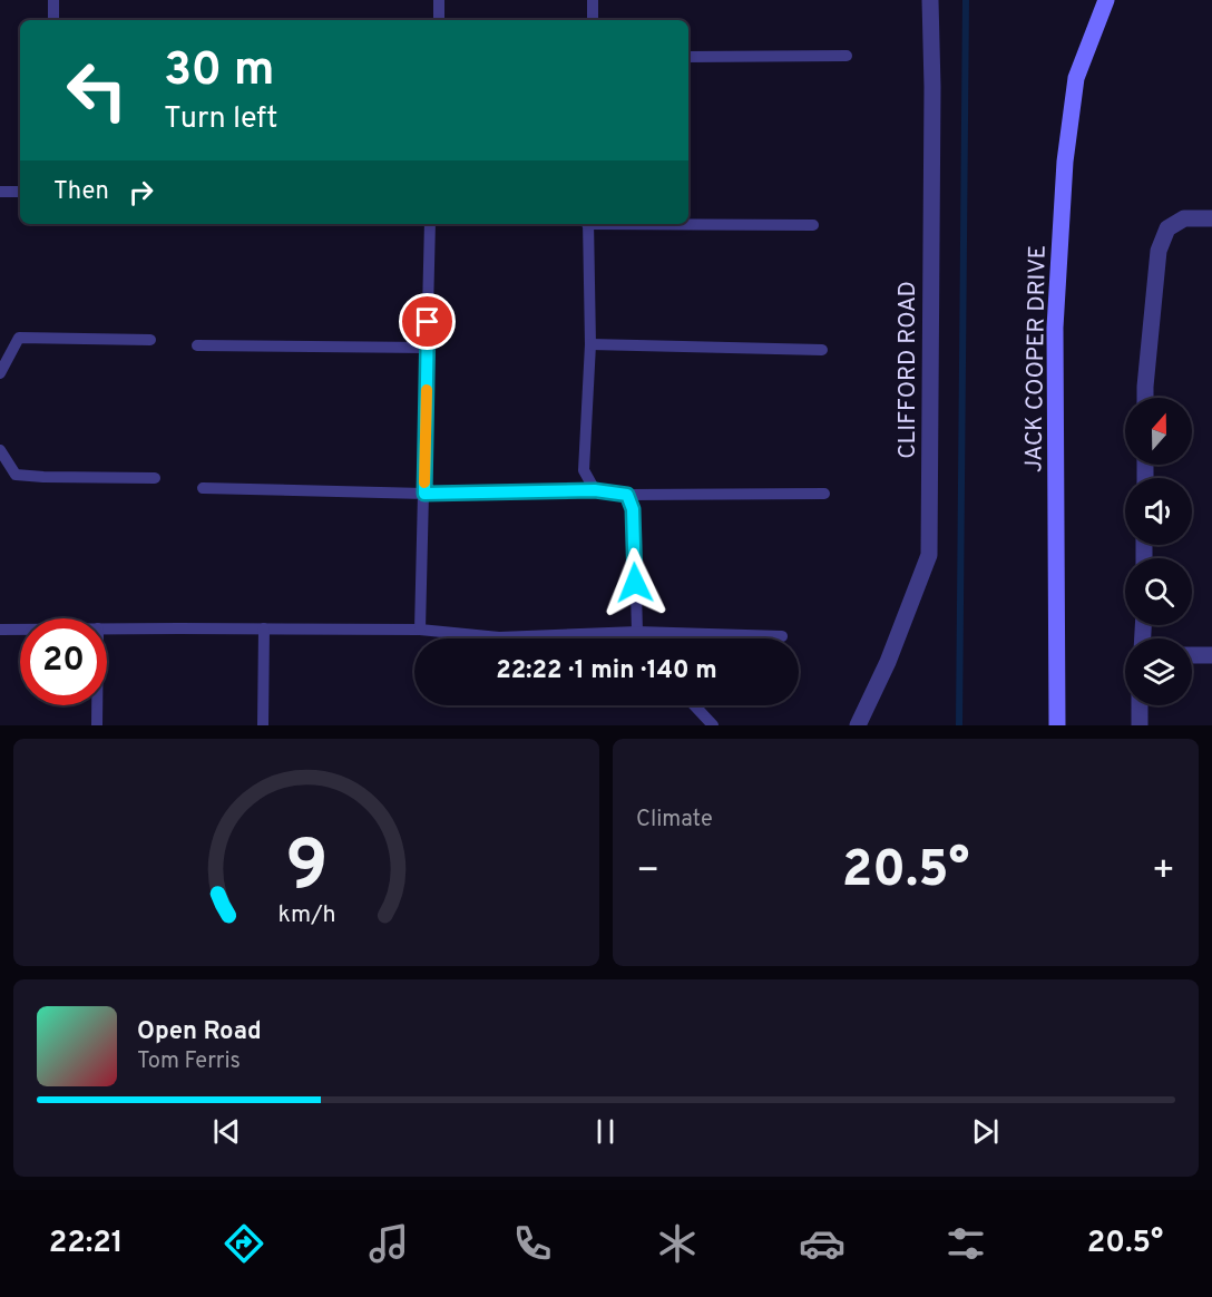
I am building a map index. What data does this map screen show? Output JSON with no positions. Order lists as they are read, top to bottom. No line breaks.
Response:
{"streets":{"main road":["JACK COOPER DRIVE"],"street":["CLIFFORD ROAD"]},"north":"top","page":{"turn":["30 m","Turn left"],"then":"Then","limit":"20","trip":"22:22 · 1 min · 140 m","tile":"Climate","heat":["−","20.5°","+"],"song":["Open Road","Tom Ferris"],"tabs":["22:21","20.5°"],"gauge":["9","km/h"]}}
